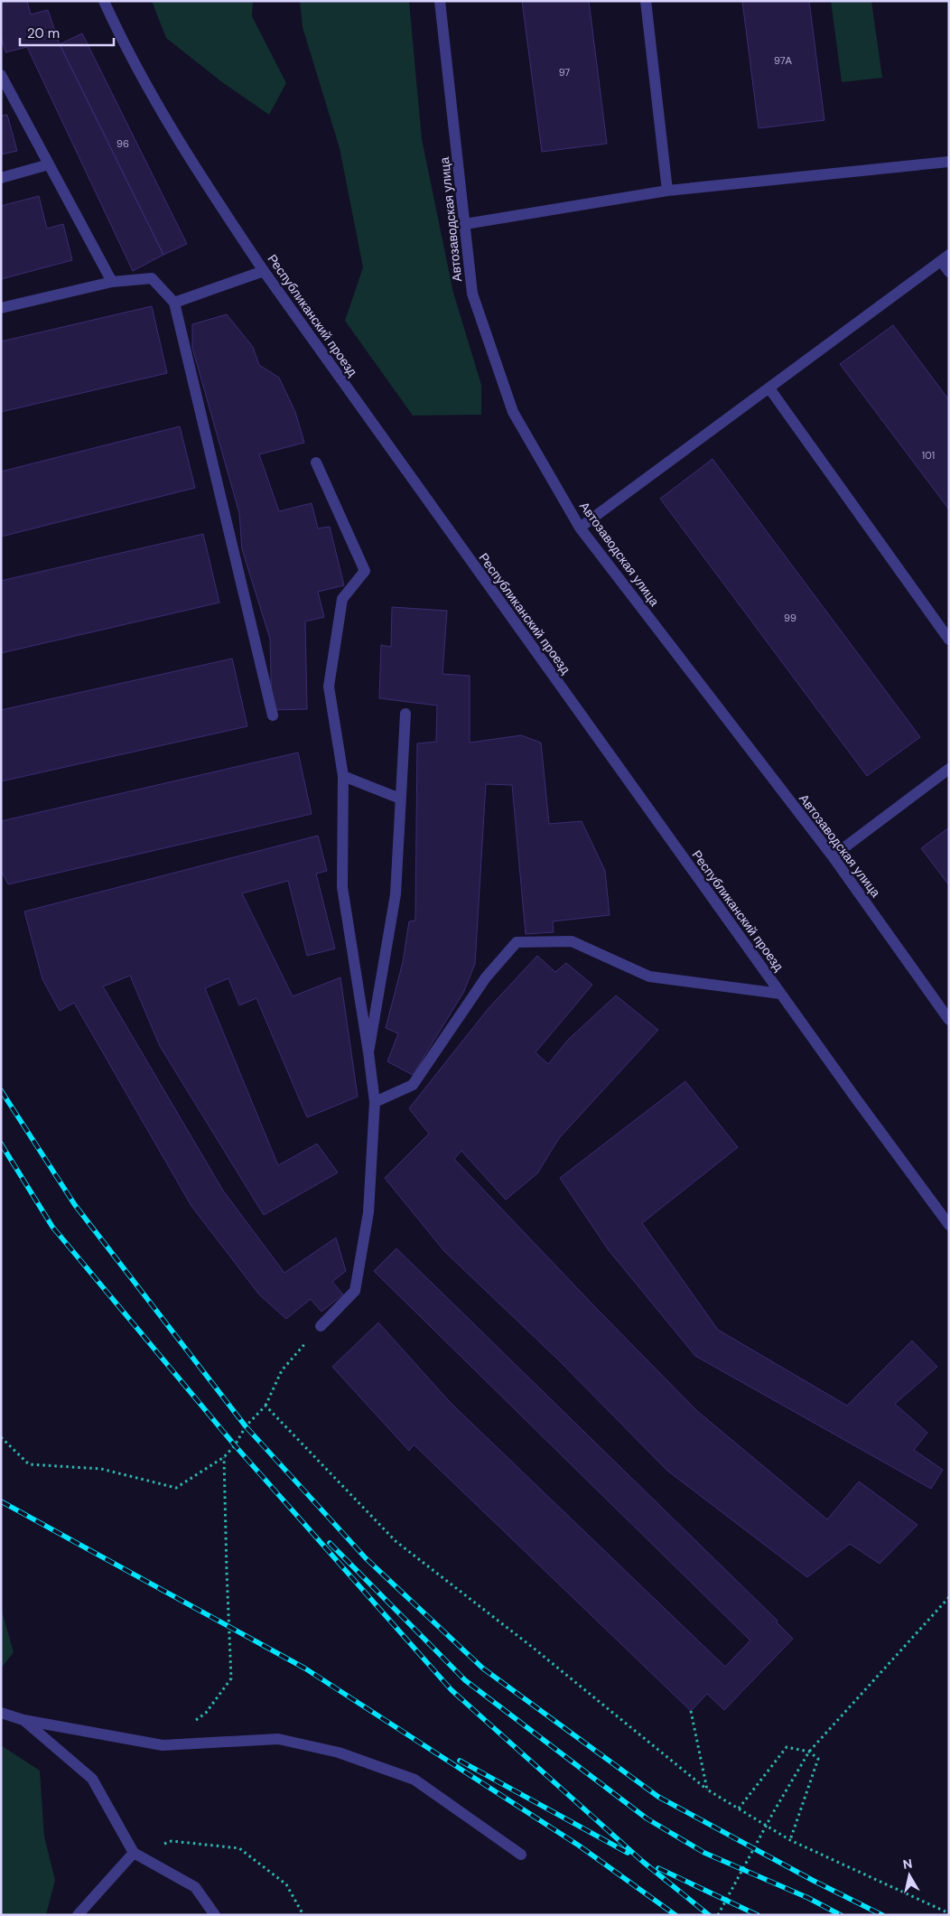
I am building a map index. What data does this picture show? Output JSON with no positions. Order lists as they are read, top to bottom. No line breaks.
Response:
{"streets":{"street":["Автозаводская улица","Республиканский проезд"]},"house_numbers":["97А","97","96","101","99"],"scale_bar":"20 m","north":"top"}
